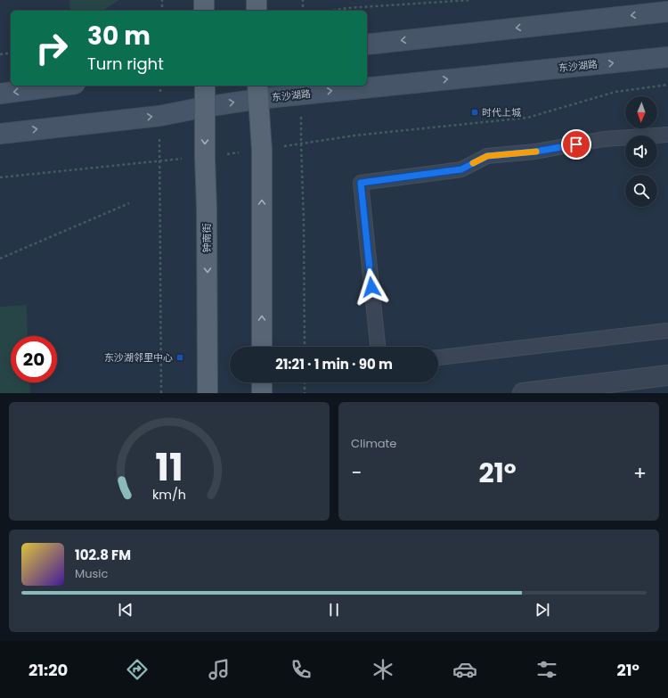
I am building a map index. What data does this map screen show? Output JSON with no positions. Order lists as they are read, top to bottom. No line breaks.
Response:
{"streets":{"main road":["东沙湖路","钟南街"]},"crossings":[["东沙湖路","钟南街"]],"places":{"transit":["时代上城","东沙湖邻里中心"]},"north":"bottom","page":{"turn":["30 m","Turn right"],"limit":"20","trip":"21:21 · 1 min · 90 m","tile":"Climate","heat":["−","21°","+"],"song":["102.8 FM","Music"],"tabs":["21:20","21°"],"gauge":["11","km/h"]}}
